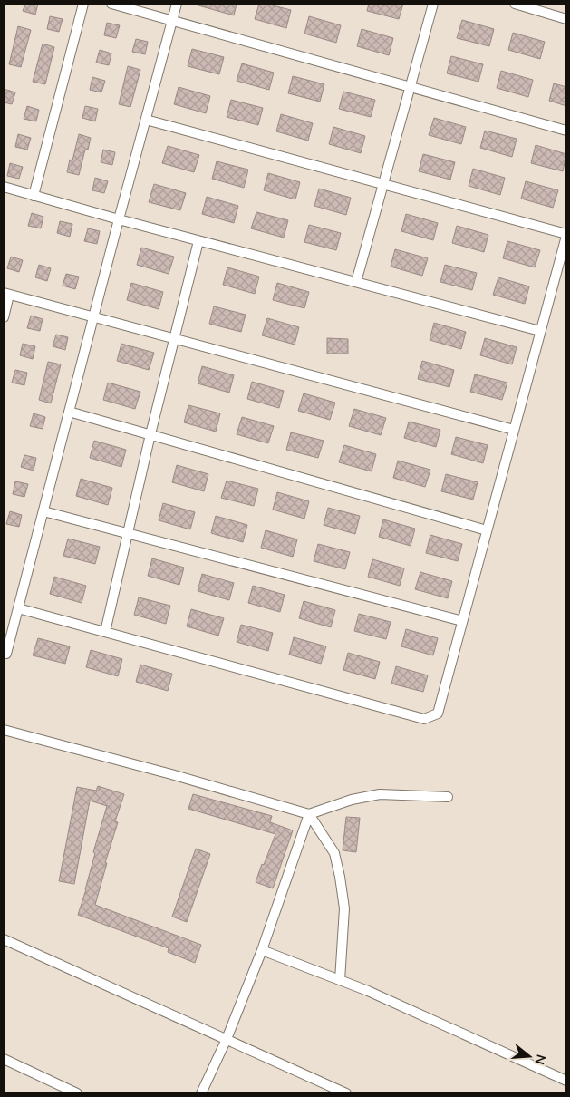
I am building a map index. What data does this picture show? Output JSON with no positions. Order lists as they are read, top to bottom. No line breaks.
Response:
{"north":"right"}
